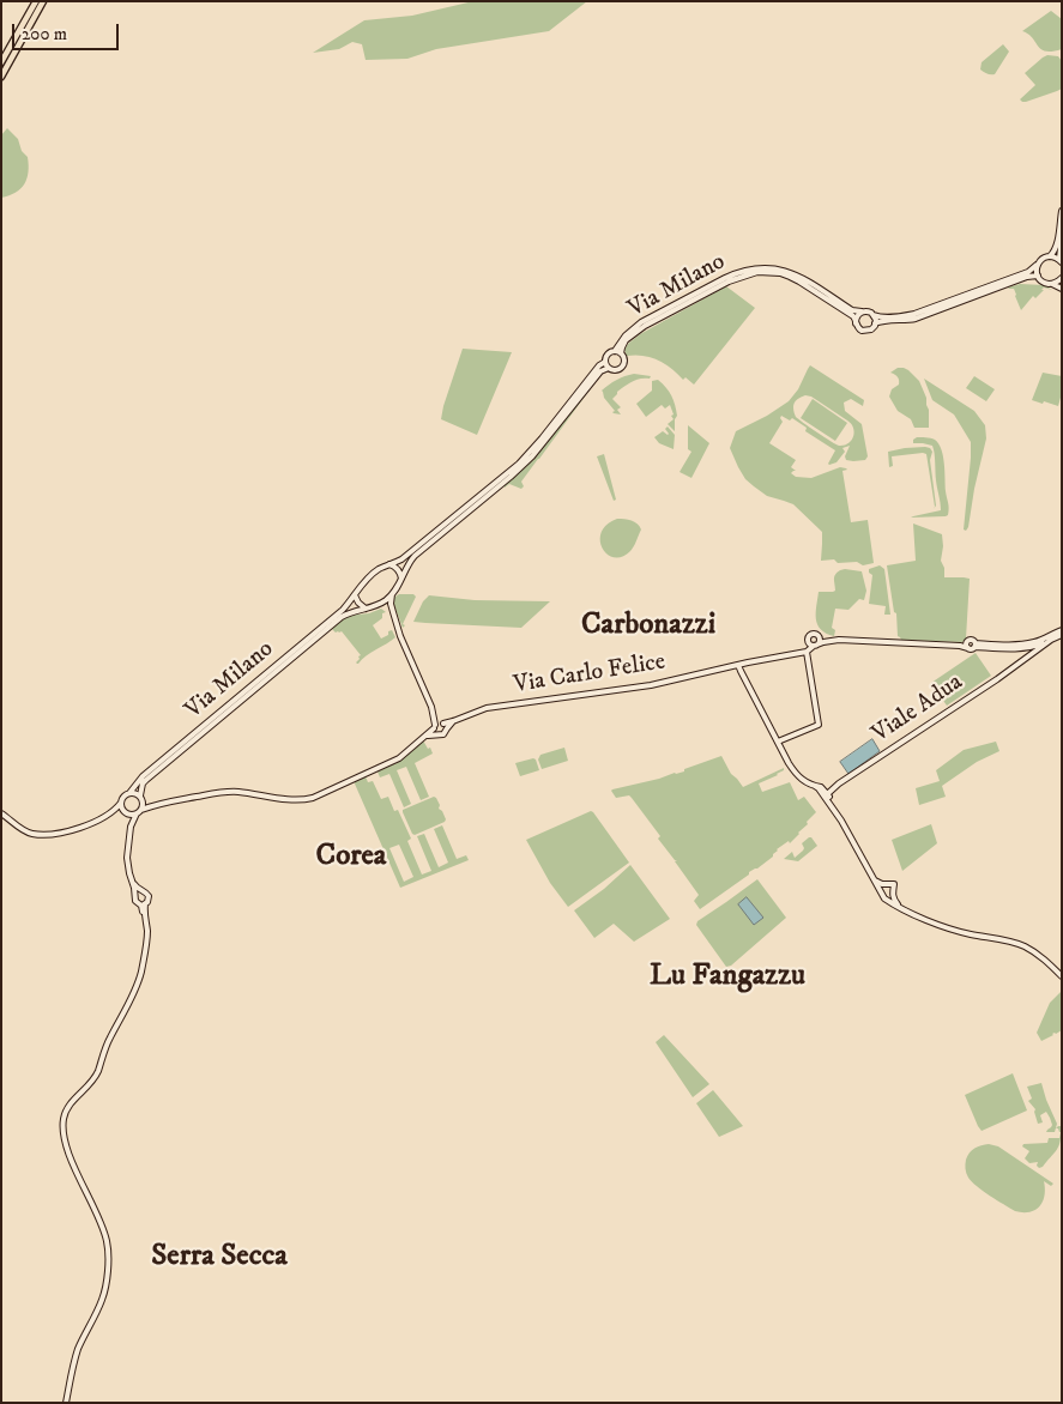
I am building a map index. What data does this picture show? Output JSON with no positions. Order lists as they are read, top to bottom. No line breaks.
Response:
{"streets":{"main road":["Via Milano","Via Carlo Felice","Viale Adua"]},"crossings":[["Via Carlo Felice","Viale Adua"]],"districts":["Carbonazzi","Corea","Lu Fangazzu","Serra Secca"],"scale_bar":"200 m"}
